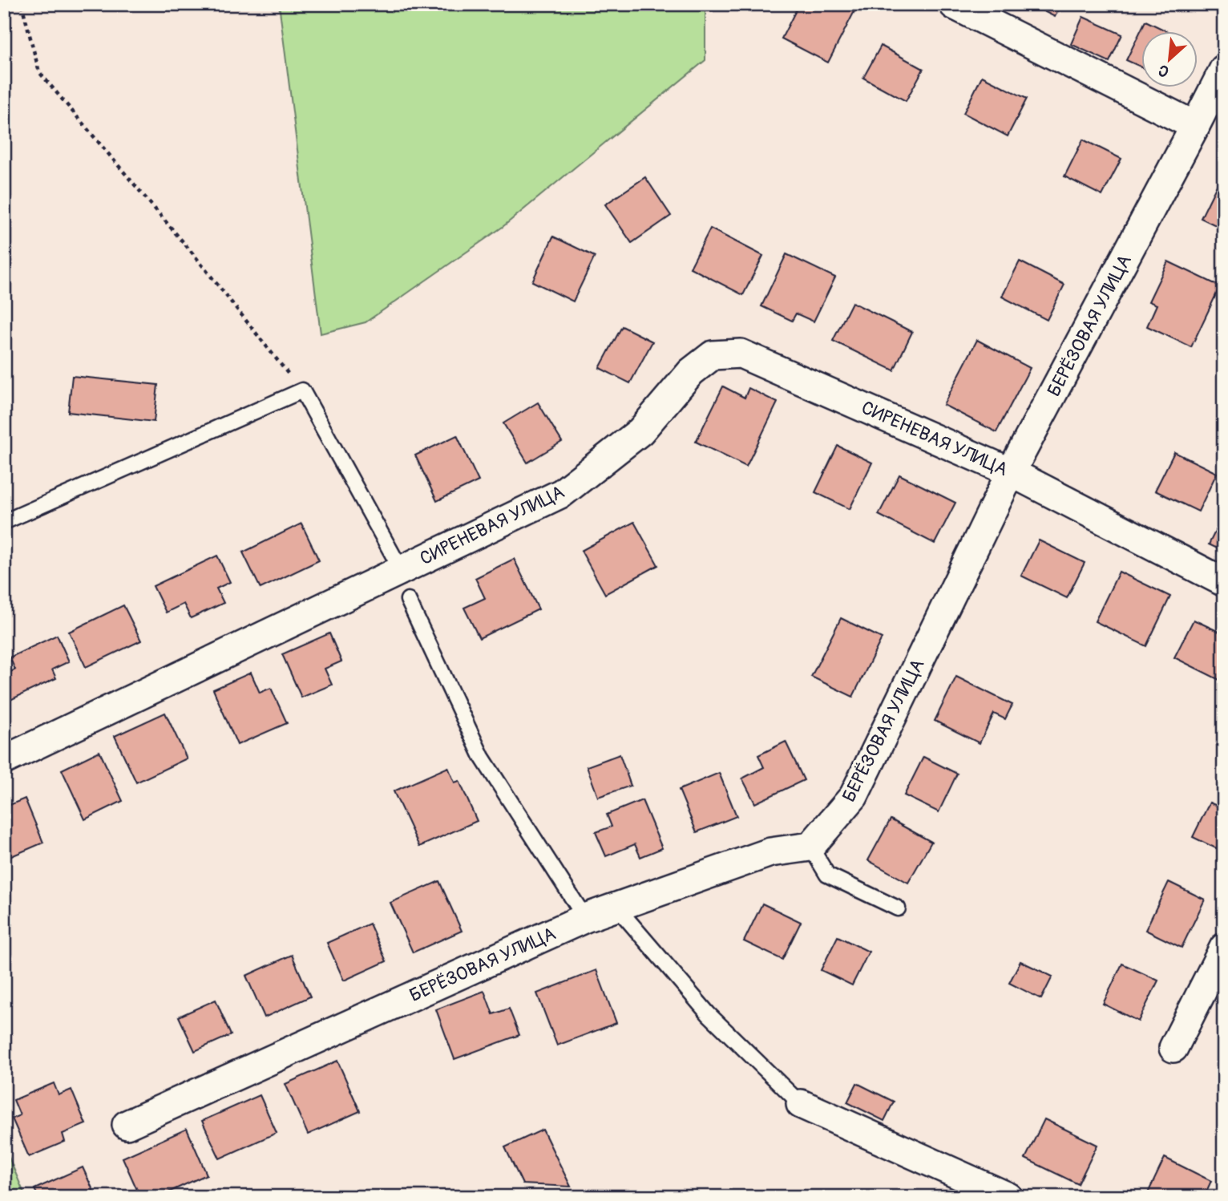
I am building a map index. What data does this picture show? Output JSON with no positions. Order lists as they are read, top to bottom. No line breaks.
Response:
{"streets":{"street":["БЕРЁЗОВАЯ УЛИЦА","СИРЕНЕВАЯ УЛИЦА"]},"crossings":[["БЕРЁЗОВАЯ УЛИЦА","СИРЕНЕВАЯ УЛИЦА"]],"north":"bottom left"}
